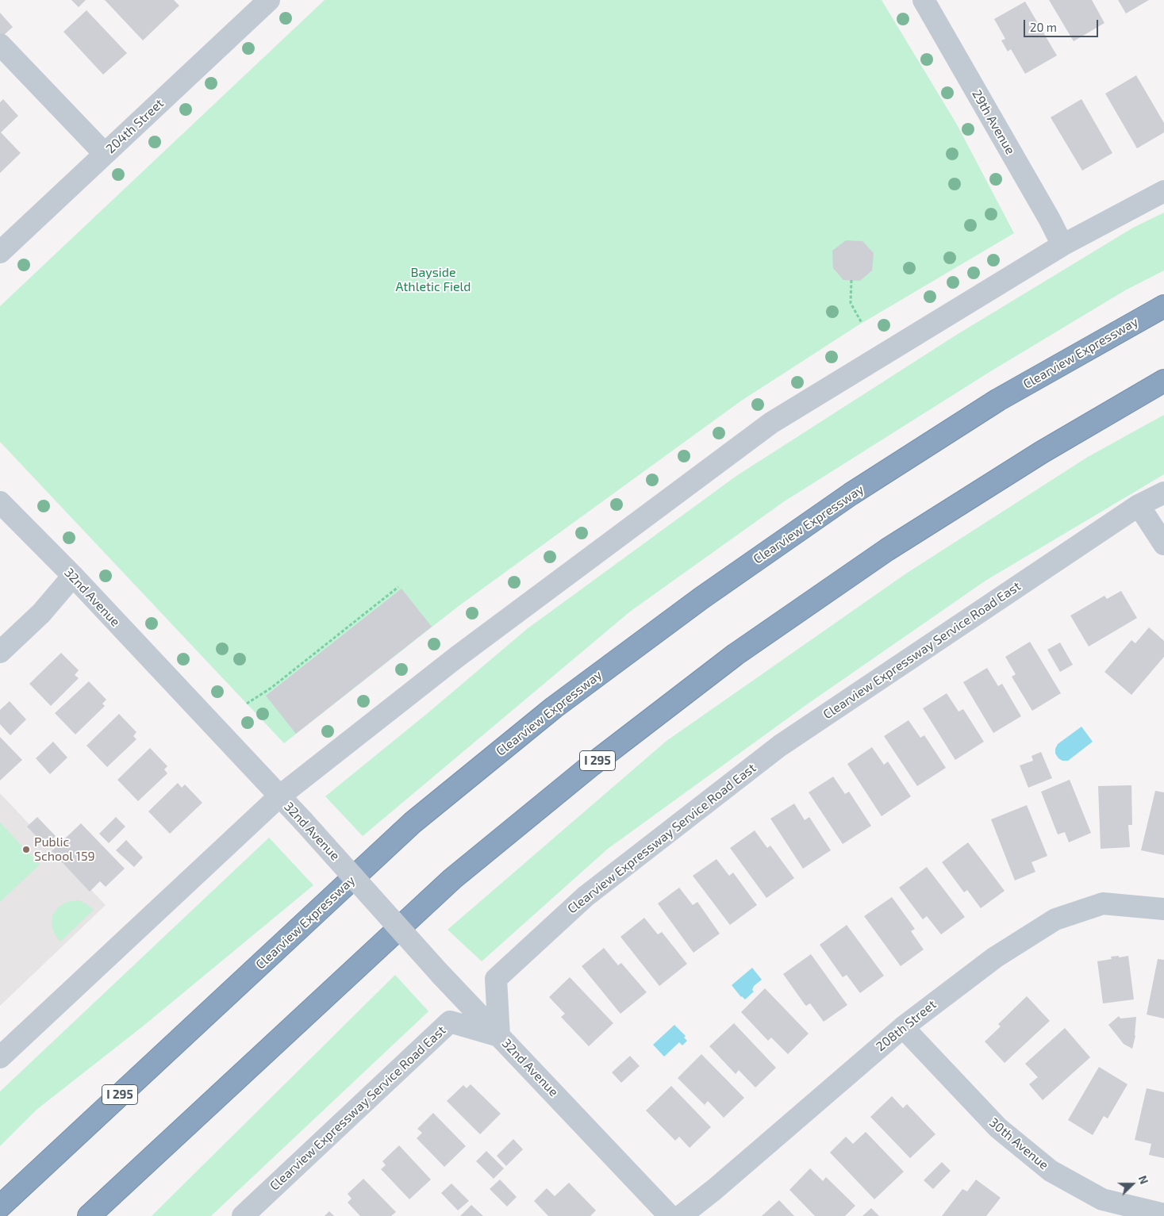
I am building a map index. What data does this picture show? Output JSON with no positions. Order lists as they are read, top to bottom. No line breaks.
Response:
{"streets":{"highway":["Clearview Expressway","I 295"],"street":["29th Avenue","204th Street","32nd Avenue","Clearview Expressway Service Road East","208th Street","30th Avenue"]},"crossings":[["32nd Avenue","Clearview Expressway Service Road East"],["208th Street","30th Avenue"]],"parks":["Bayside Athletic Field"],"places":["Public School 159"],"scale_bar":"20 m","north":"right"}
